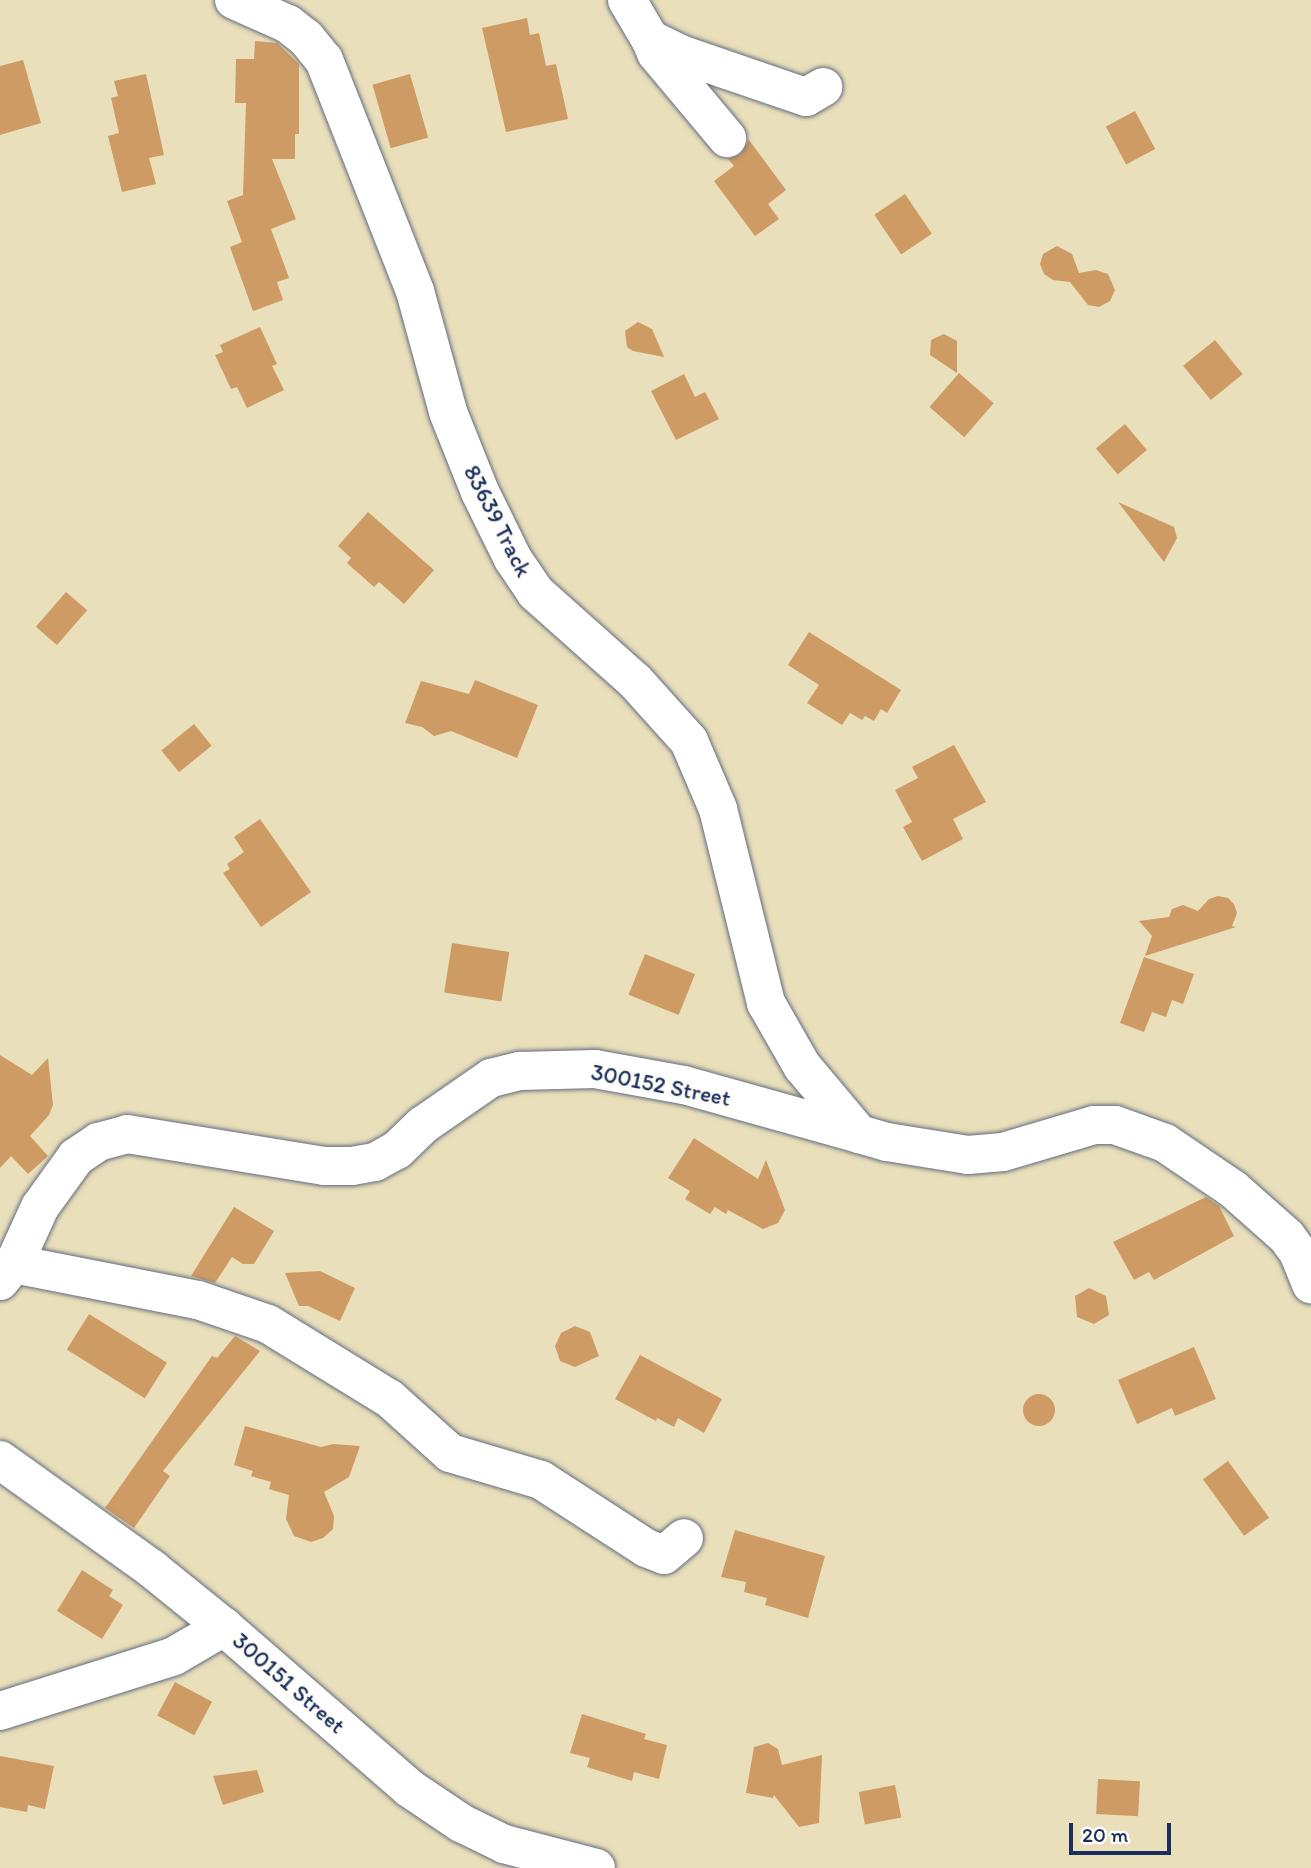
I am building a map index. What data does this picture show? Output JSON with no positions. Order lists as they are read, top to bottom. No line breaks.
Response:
{"streets":{"street":["83639 Track","300152 Street","300151 Street"]},"crossings":[["83639 Track","300152 Street"]],"scale_bar":"20 m"}
